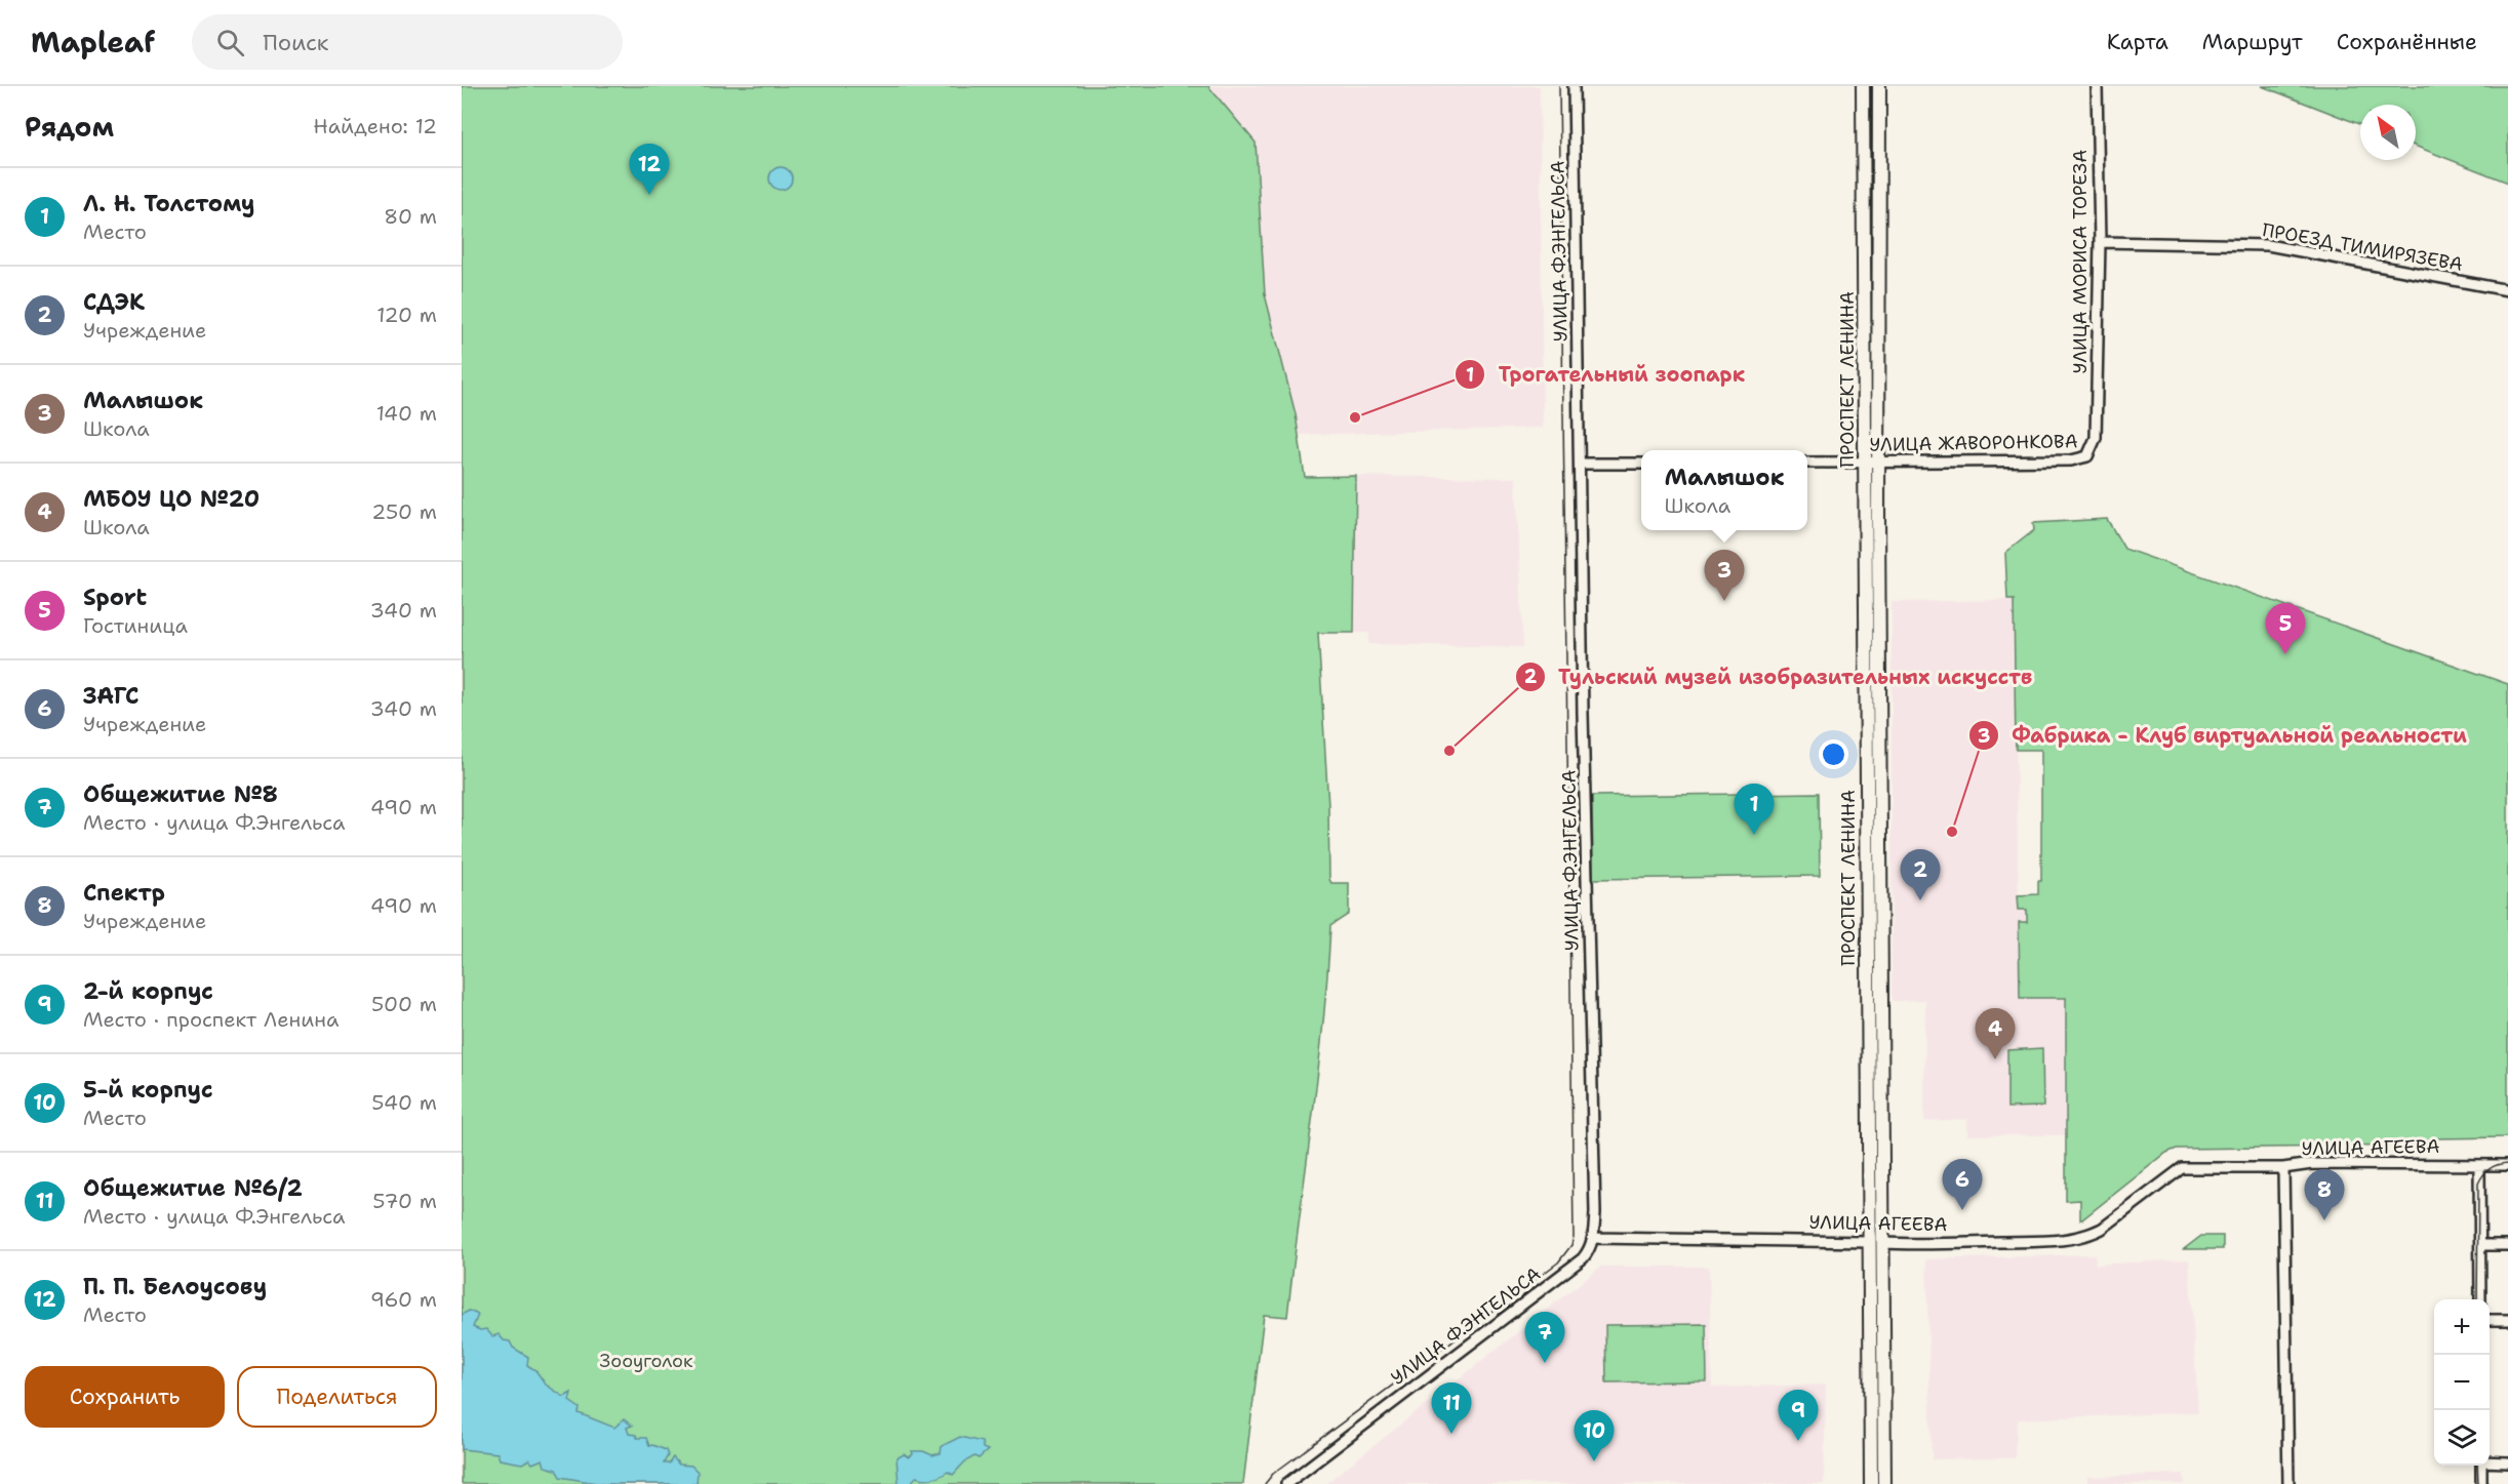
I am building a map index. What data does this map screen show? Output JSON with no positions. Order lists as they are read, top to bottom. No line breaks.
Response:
{"streets":{"main road":["ПРОСПЕКТ ЛЕНИНА"],"street":["ПРОЕЗД ТИМИРЯЗЕВА","УЛИЦА Ф.ЭНГЕЛЬСА","УЛИЦА МОРИСА ТОРЕЗА","УЛИЦА ЖАВОРОНКОВА","УЛИЦА АГЕЕВА"]},"crossings":[["ПРОЕЗД ТИМИРЯЗЕВА","УЛИЦА МОРИСА ТОРЕЗА"],["УЛИЦА Ф.ЭНГЕЛЬСА","УЛИЦА АГЕЕВА"],["УЛИЦА МОРИСА ТОРЕЗА","УЛИЦА ЖАВОРОНКОВА"],["ПРОСПЕКТ ЛЕНИНА","УЛИЦА ЖАВОРОНКОВА"],["ПРОСПЕКТ ЛЕНИНА","УЛИЦА АГЕЕВА"]],"parks":["Зооуголок"],"places":["Трогательный зоопарк","Тульский музей изобразительных искусств","Фабрика - Клуб виртуальной реальности"],"north":"top left","page":{"header":"Mapleaf","search":"Поиск","nav":["Карта","Маршрут","Сохранённые"],"heading":["Рядом","Найдено: 12"],"pins":["12","3","5","1","2","4","6","8","7","11","9","10"],"list":[{"mark":"1","name":"Л. Н. Толстому","note":"Место","value":"80 m"},{"mark":"2","name":"СДЭК","note":"Учреждение","value":"120 m"},{"mark":"3","name":"Малышок","note":"Школа","value":"140 m"},{"mark":"4","name":"МБОУ ЦО №20","note":"Школа","value":"250 m"},{"mark":"5","name":"Sport","note":"Гостиница","value":"340 m"},{"mark":"6","name":"ЗАГС","note":"Учреждение","value":"340 m"},{"mark":"7","name":"Общежитие №8","note":"Место · улица Ф.Энгельса","value":"490 m"},{"mark":"8","name":"Спектр","note":"Учреждение","value":"490 m"},{"mark":"9","name":"2-й корпус","note":"Место · проспект Ленина","value":"500 m"},{"mark":"10","name":"5-й корпус","note":"Место","value":"540 m"},{"mark":"11","name":"Общежитие №6/2","note":"Место · улица Ф.Энгельса","value":"570 m"},{"mark":"12","name":"П. П. Белоусову","note":"Место","value":"960 m"}],"popup":["Малышок","Школа"],"map_buttons":["+","−"],"buttons":["Сохранить","Поделиться"]}}
